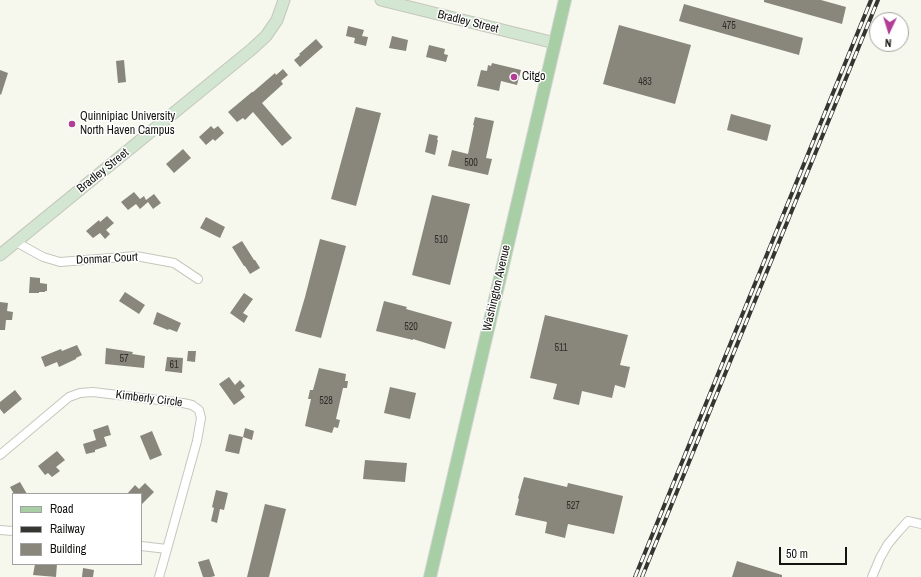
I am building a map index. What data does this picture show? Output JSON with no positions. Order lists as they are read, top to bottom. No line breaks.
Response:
{"streets":{"main road":["Washington Avenue"],"street":["Bradley Street","Donmar Court","Kimberly Circle"]},"crossings":[["Bradley Street","Donmar Court"],["Bradley Street","Washington Avenue"]],"places":["Citgo","Quinnipiac University North Haven Campus"],"house_numbers":["475","483","500","510","520","511","57","61","528","527"],"legend":["Road","Railway","Building"],"scale_bar":"50 m","north":"bottom"}
